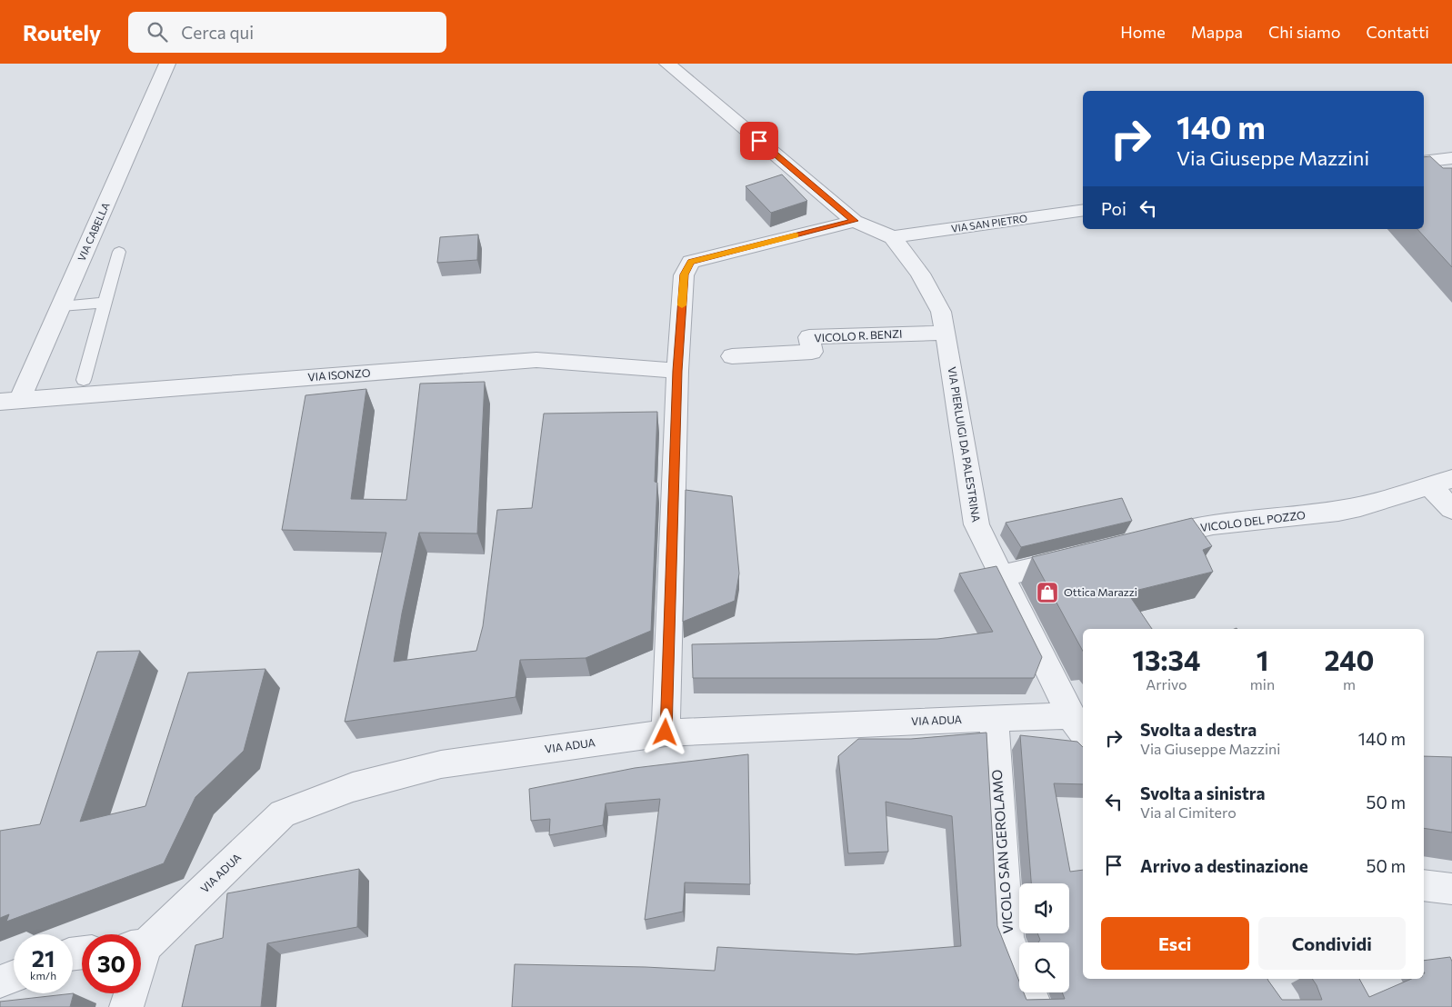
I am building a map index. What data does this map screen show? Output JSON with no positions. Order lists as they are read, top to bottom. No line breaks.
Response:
{"streets":{"street":["VIA SAN PIETRO","VIA CABELLA","VICOLO R. BENZI","VIA ISONZO","VIA PIERLUIGI DA PALESTRINA","VICOLO DEL POZZO","VIA ADUA","VICOLO SAN GEROLAMO"]},"crossings":[["VIA SAN PIETRO","VIA PIERLUIGI DA PALESTRINA"],["VIA CABELLA","VIA ISONZO"],["VICOLO R. BENZI","VIA PIERLUIGI DA PALESTRINA"],["VIA PIERLUIGI DA PALESTRINA","VIA ADUA"],["VIA ADUA","VICOLO SAN GEROLAMO"]],"places":{"shop":["Ottica Marazzi"]},"page":{"header":"Routely","search":"Cerca qui","nav":["Home","Mappa","Chi siamo","Contatti"],"turn":["140 m","Via Giuseppe Mazzini"],"then":"Poi","eta":["13:34","Arrivo","1","min","240","m"],"list":[{"name":"Svolta a destra","note":"Via Giuseppe Mazzini","value":"140 m"},{"name":"Svolta a sinistra","note":"Via al Cimitero","value":"50 m"},{"name":"Arrivo a destinazione","value":"50 m"}],"buttons":["Esci","Condividi"],"speed":"21 km/h","limit":"30"}}
